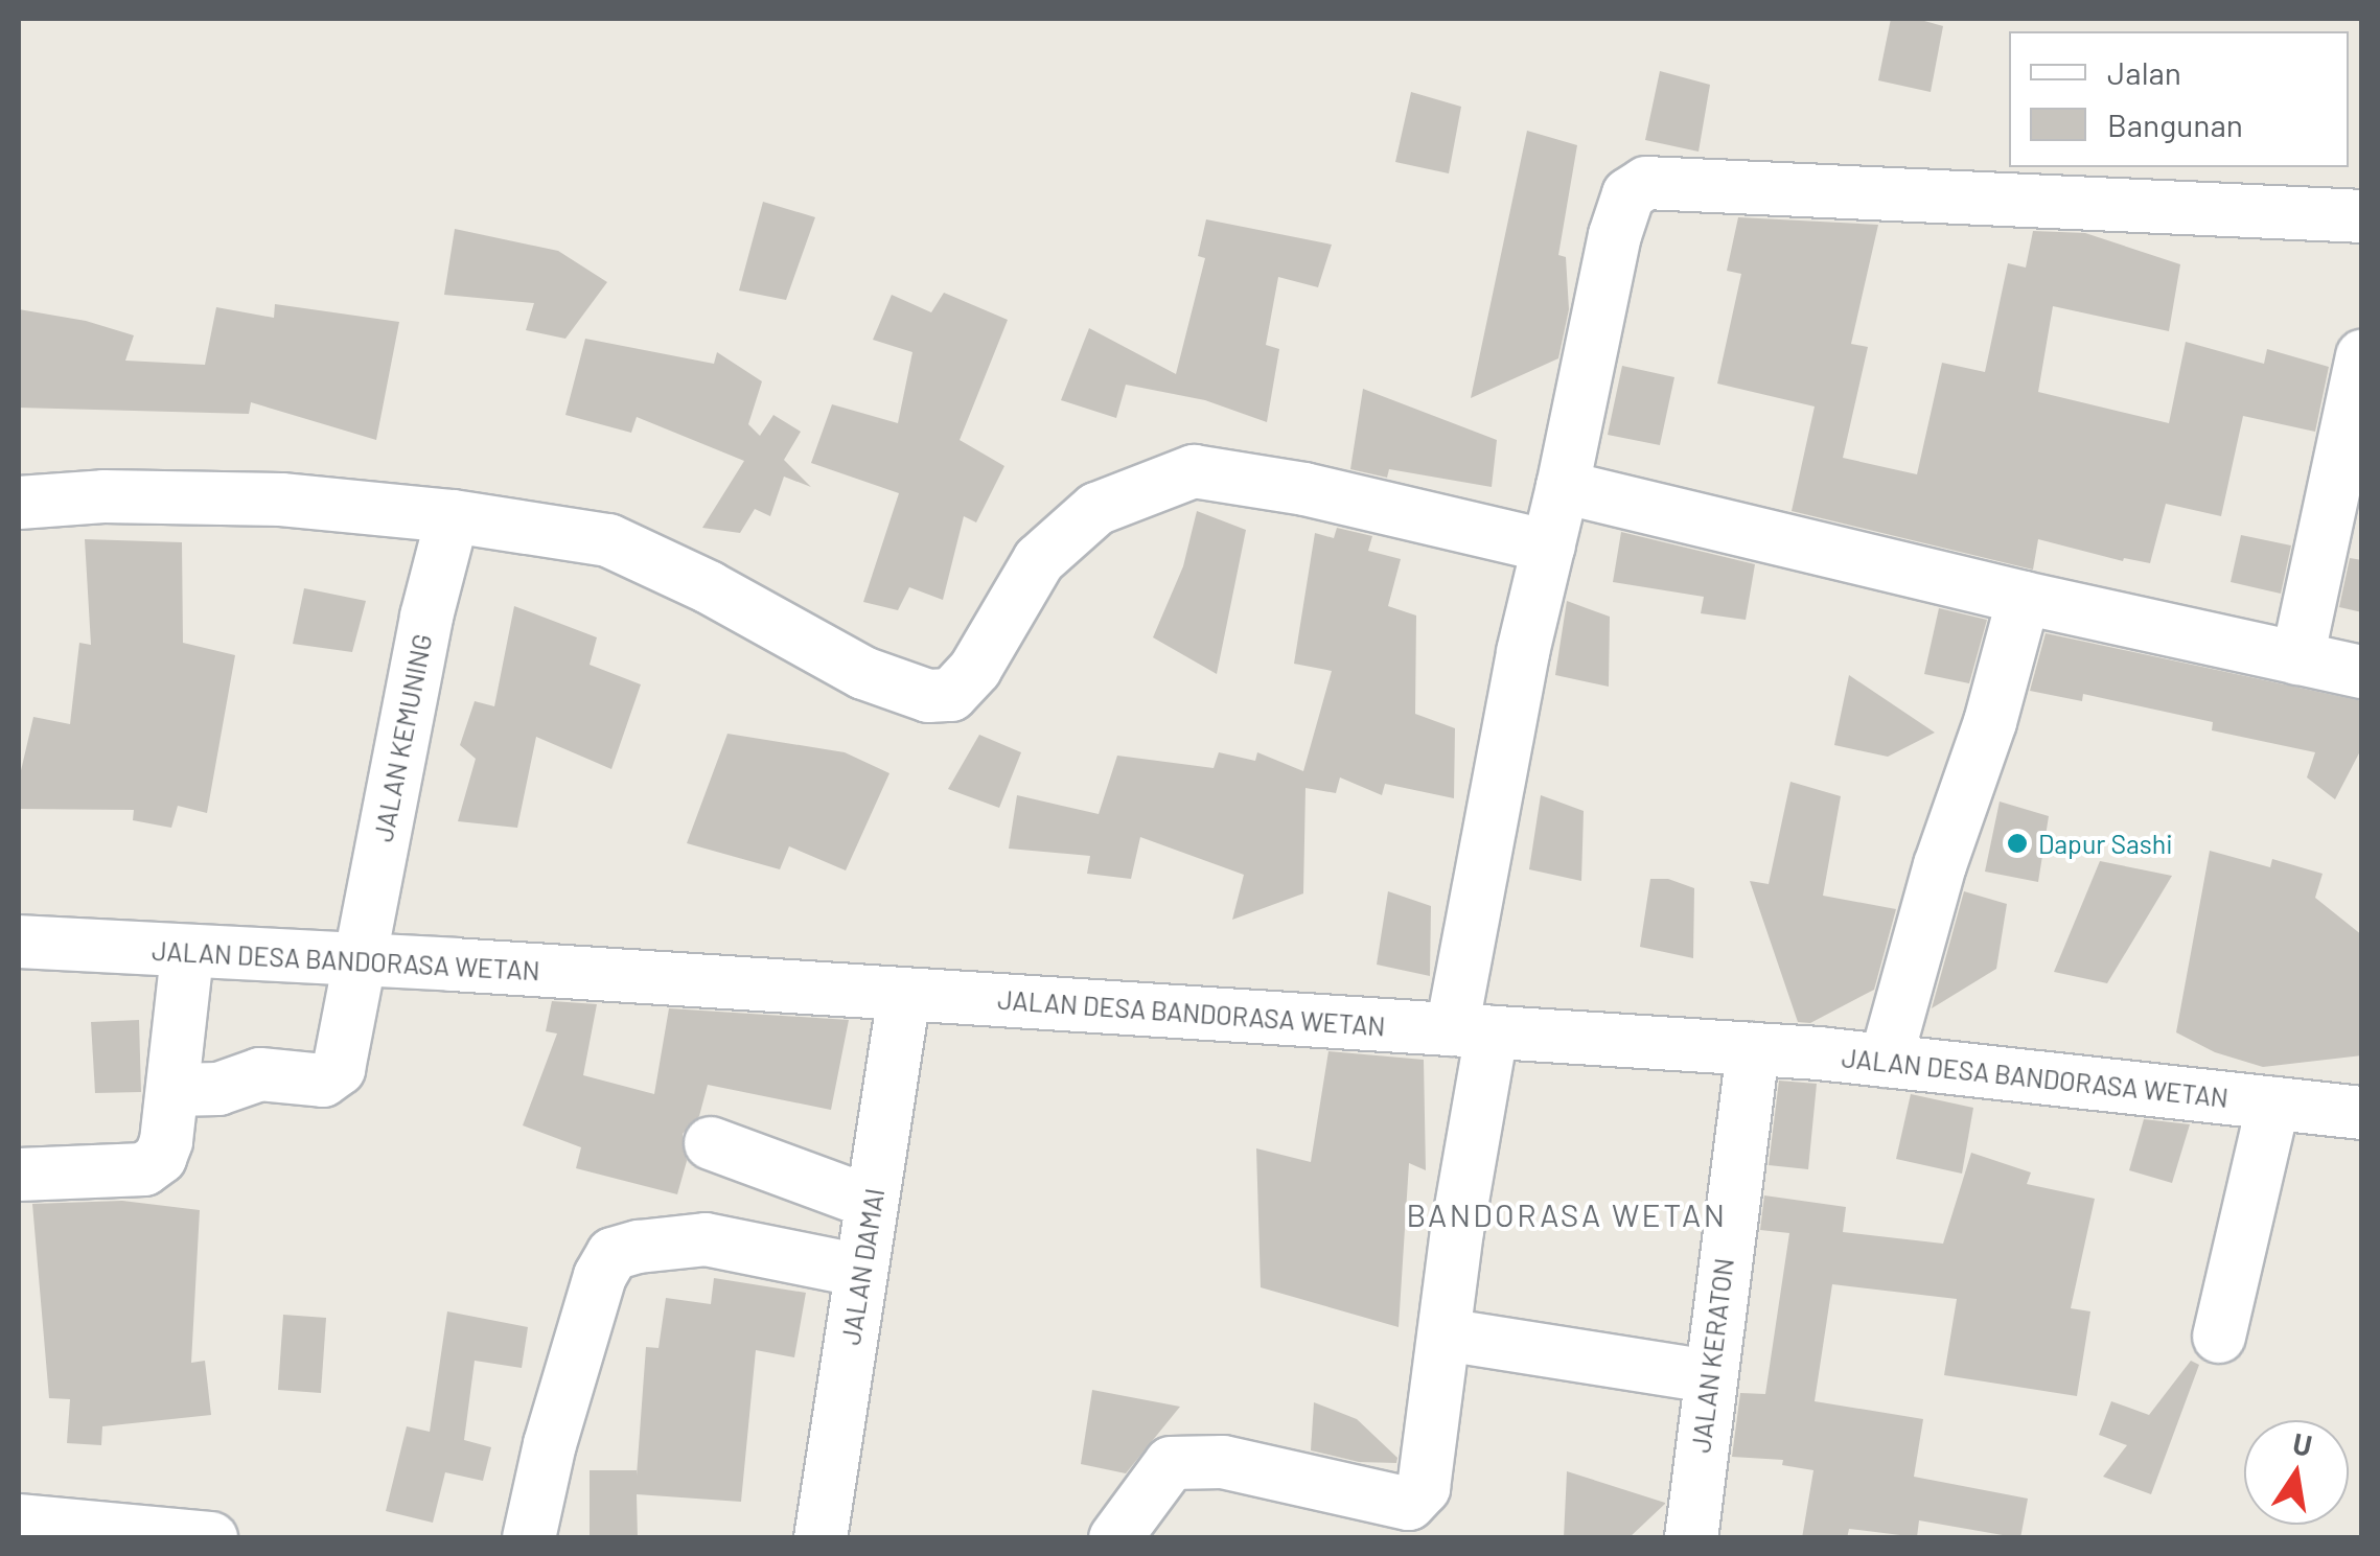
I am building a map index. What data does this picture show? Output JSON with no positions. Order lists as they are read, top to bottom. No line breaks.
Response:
{"streets":{"street":["JALAN KEMUNING","JALAN DESA BANDORASA WETAN","JALAN DAMAI","JALAN KERATON"]},"crossings":[["JALAN KEMUNING","JALAN DESA BANDORASA WETAN"],["JALAN DESA BANDORASA WETAN","JALAN DAMAI"],["JALAN DESA BANDORASA WETAN","JALAN KERATON"]],"districts":["BANDORASA WETAN"],"places":["Dapur Sashi"],"legend":["Jalan","Bangunan"],"north":"top"}
